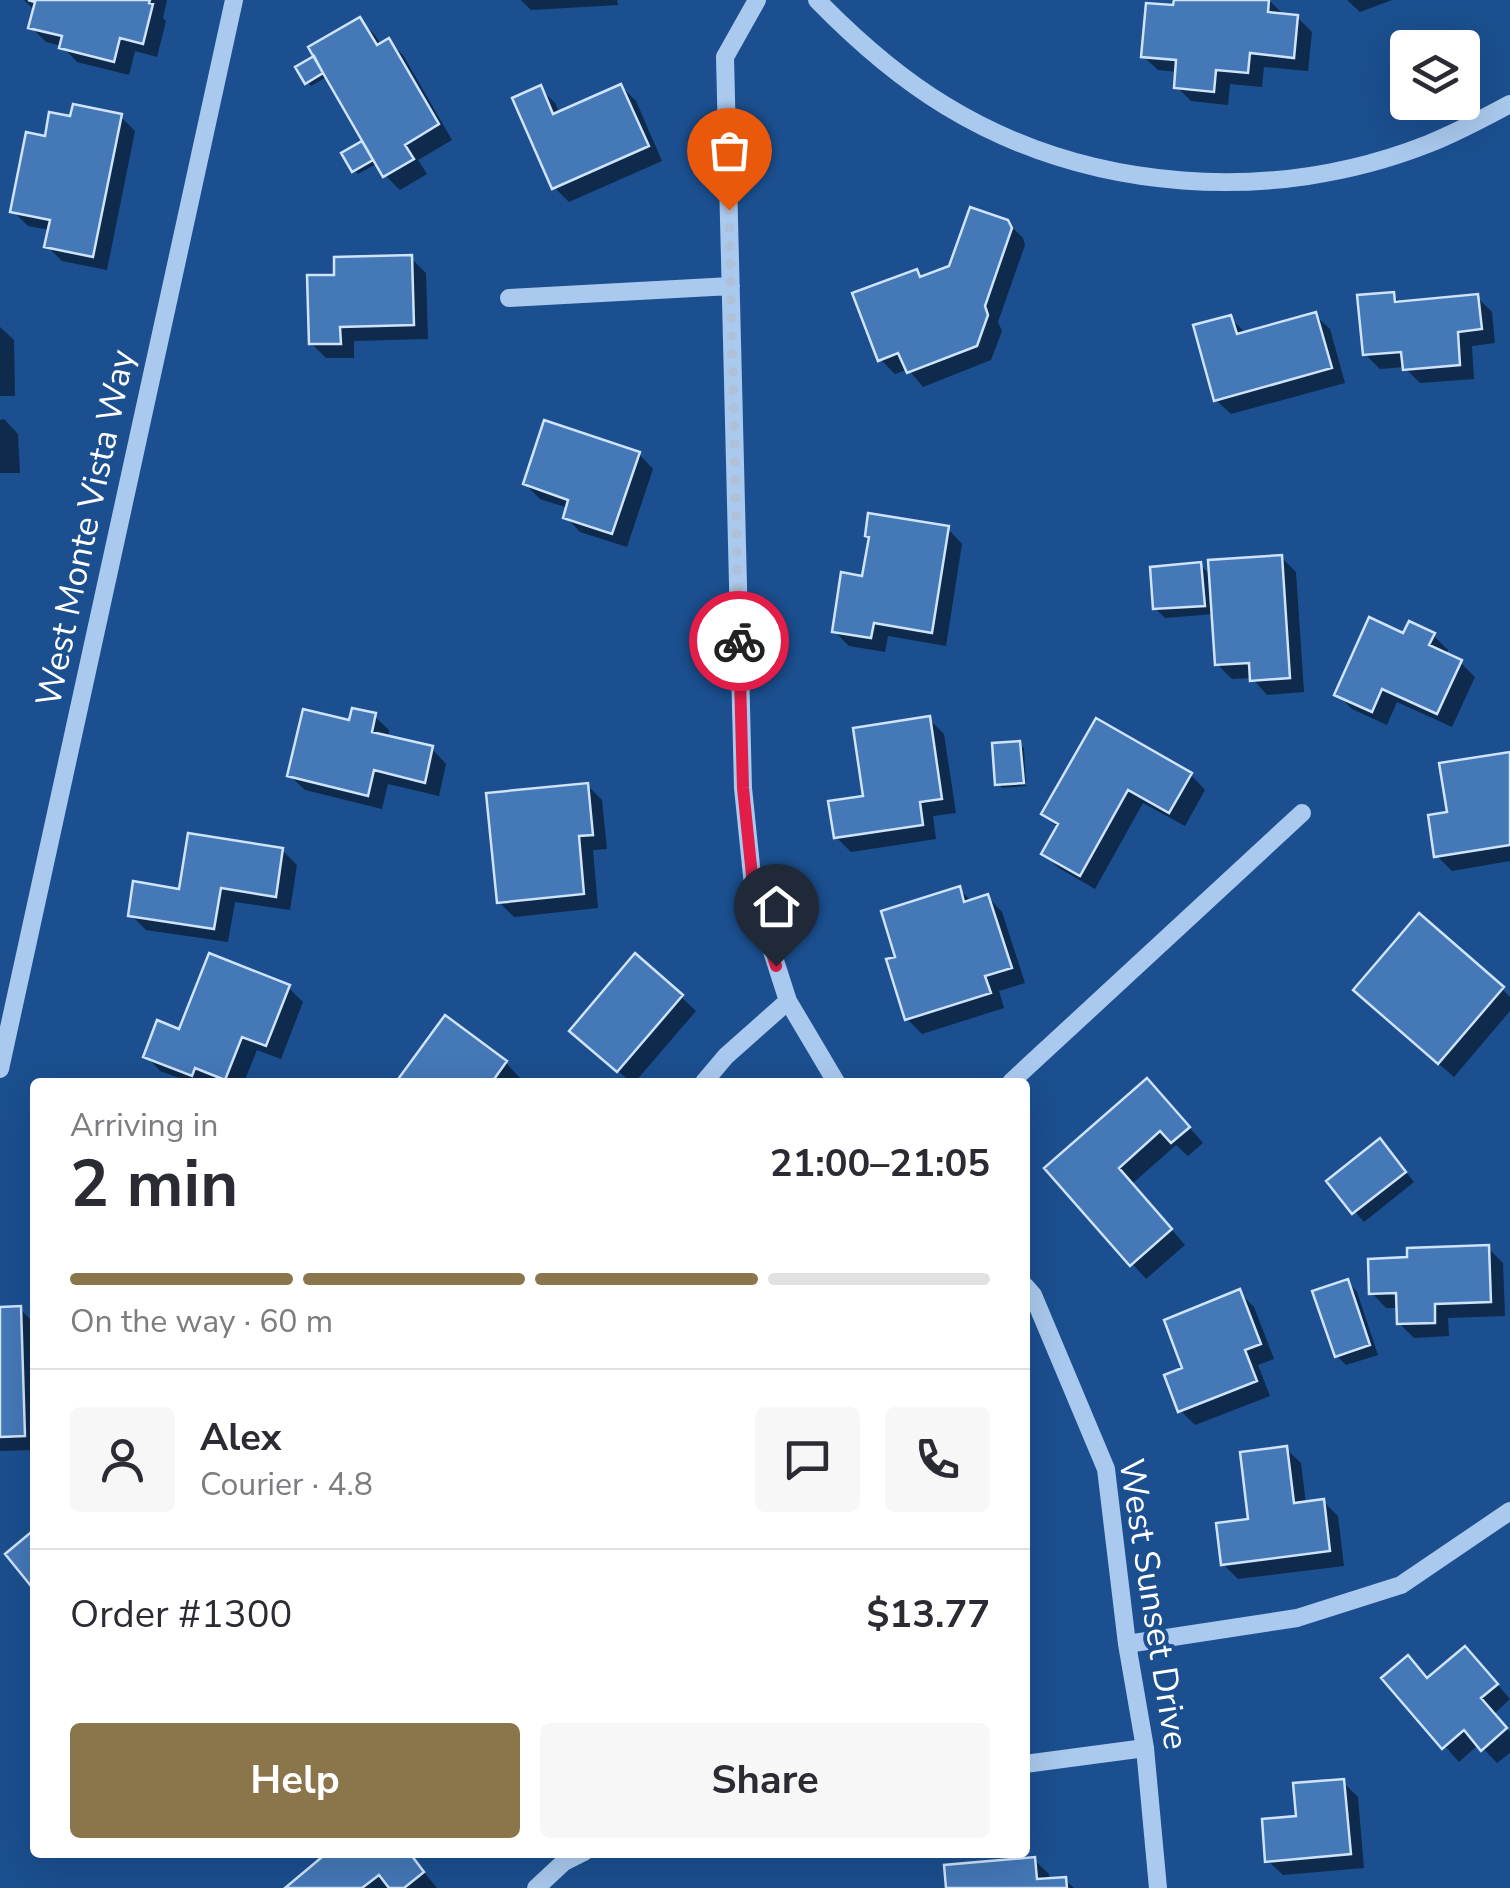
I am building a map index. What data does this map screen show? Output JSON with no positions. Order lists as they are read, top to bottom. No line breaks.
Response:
{"streets":{"street":["West Monte Vista Way","West Sunset Drive"]},"page":{"heading":["2 min","Arriving in","21:00–21:05"],"panel":["Alex","Courier · 4.8","Order #1300","$13.77"],"bar":"On the way · 60 m","buttons":["Help","Share"]}}
